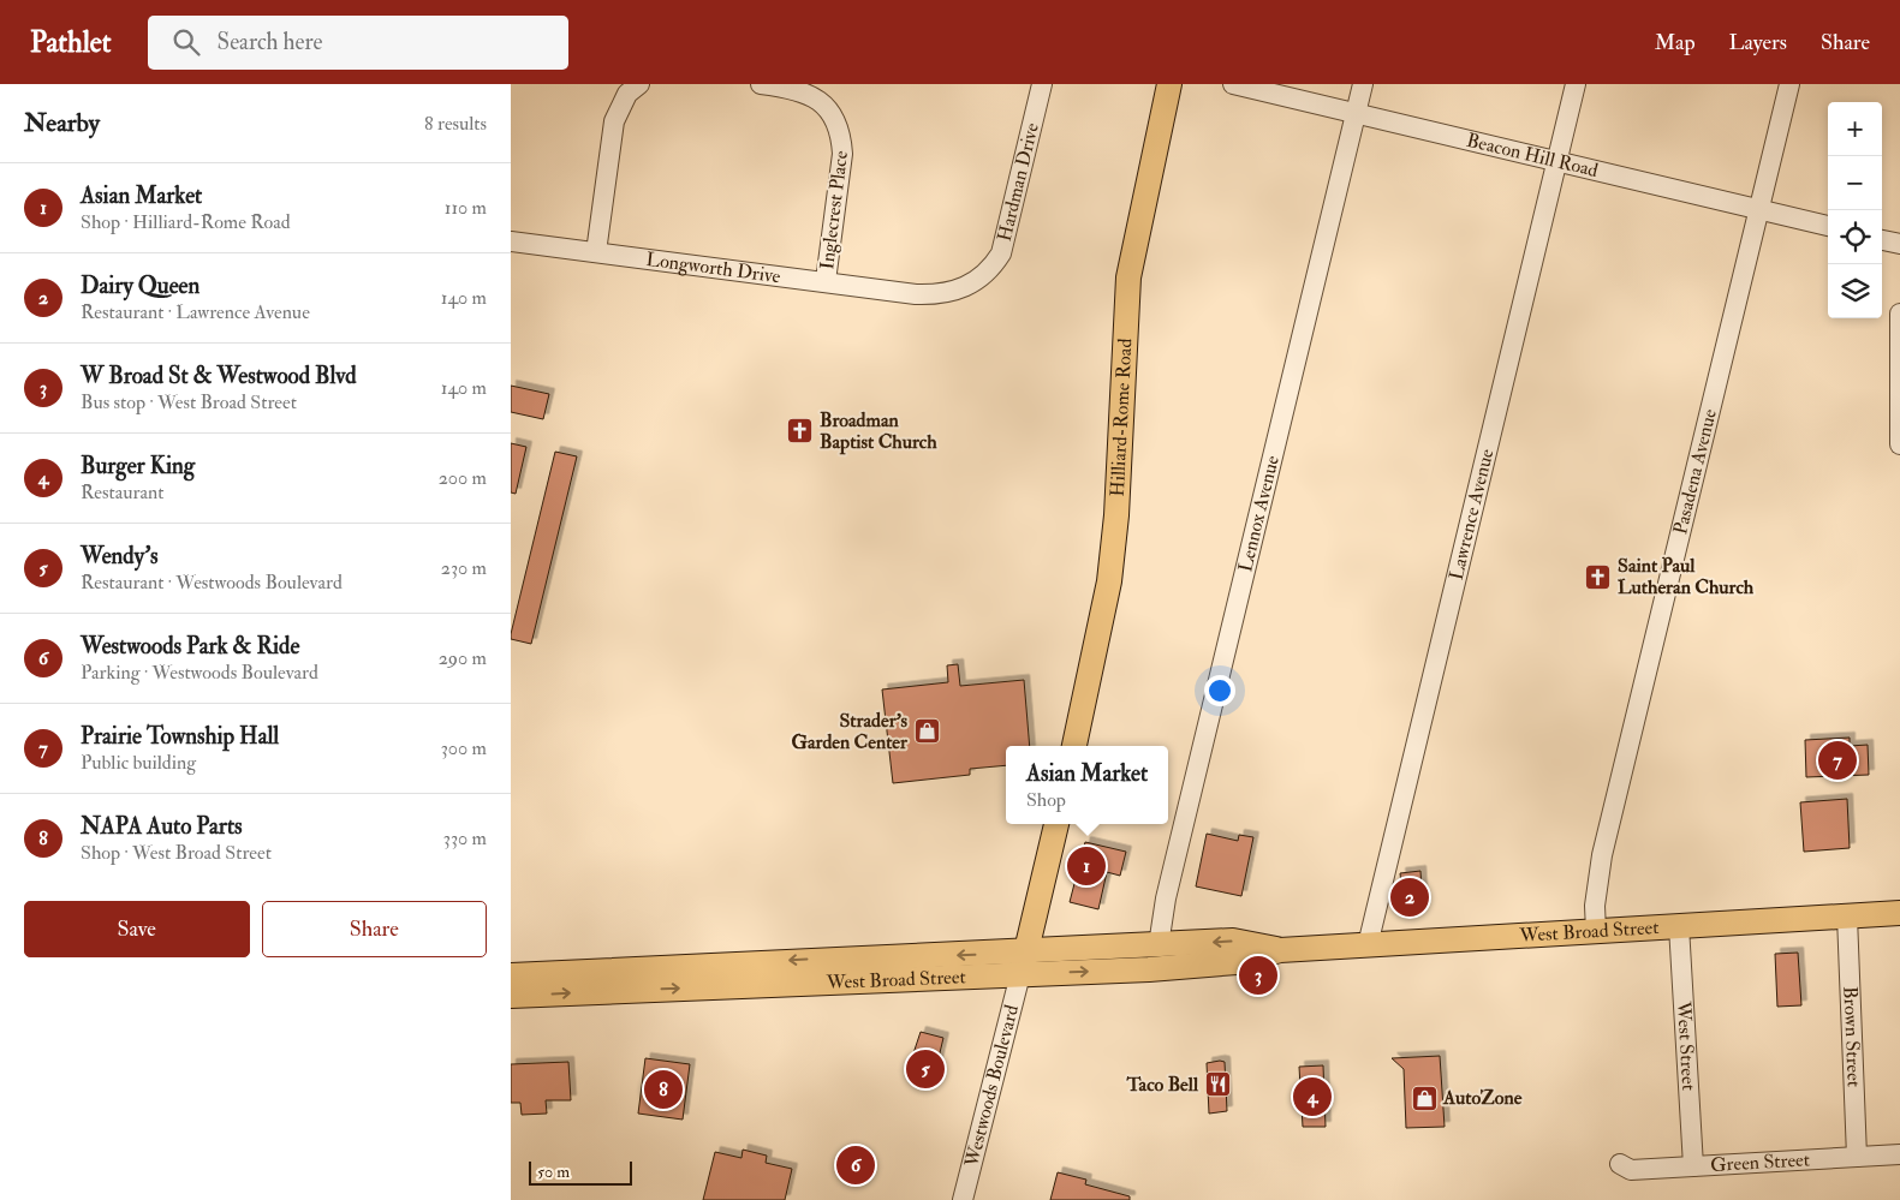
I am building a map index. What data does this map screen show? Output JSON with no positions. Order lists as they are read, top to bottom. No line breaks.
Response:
{"streets":{"main road":["Hilliard-Rome Road","West Broad Street"],"street":["Beacon Hill Road","Hardman Drive","Inglecrest Place","Longworth Drive","Pasadena Avenue","Lennox Avenue","Lawrence Avenue","Brown Street","West Street","Westwoods Boulevard","Green Street"]},"crossings":[["Beacon Hill Road","Pasadena Avenue"],["Beacon Hill Road","Lennox Avenue"],["Beacon Hill Road","Lawrence Avenue"],["Hardman Drive","Longworth Drive"],["Inglecrest Place","Longworth Drive"],["Pasadena Avenue","West Broad Street"],["Lennox Avenue","West Broad Street"],["Lawrence Avenue","West Broad Street"],["West Broad Street","Brown Street"],["West Broad Street","West Street"],["West Broad Street","Westwoods Boulevard"],["Brown Street","Green Street"],["West Street","Green Street"]],"places":{"church":["Broadman Baptist Church","Saint Paul Lutheran Church"],"shop":["Strader's Garden Center","AutoZone"],"restaurant":["Taco Bell"]},"scale_bar":"50 m","page":{"header":"Pathlet","search":"Search here","nav":["Map","Layers","Share"],"heading":["Nearby","8 results"],"map_buttons":["+","−"],"list":[{"mark":"1","name":"Asian Market","note":"Shop · Hilliard-Rome Road","value":"110 m"},{"mark":"2","name":"Dairy Queen","note":"Restaurant · Lawrence Avenue","value":"140 m"},{"mark":"3","name":"W Broad St & Westwood Blvd","note":"Bus stop · West Broad Street","value":"140 m"},{"mark":"4","name":"Burger King","note":"Restaurant","value":"200 m"},{"mark":"5","name":"Wendy's","note":"Restaurant · Westwoods Boulevard","value":"230 m"},{"mark":"6","name":"Westwoods Park & Ride","note":"Parking · Westwoods Boulevard","value":"290 m"},{"mark":"7","name":"Prairie Township Hall","note":"Public building","value":"300 m"},{"mark":"8","name":"NAPA Auto Parts","note":"Shop · West Broad Street","value":"330 m"}],"pins":["7","1","2","3","5","8","4","6"],"popup":["Asian Market","Shop"],"buttons":["Save","Share"],"scale":"50 m"}}
